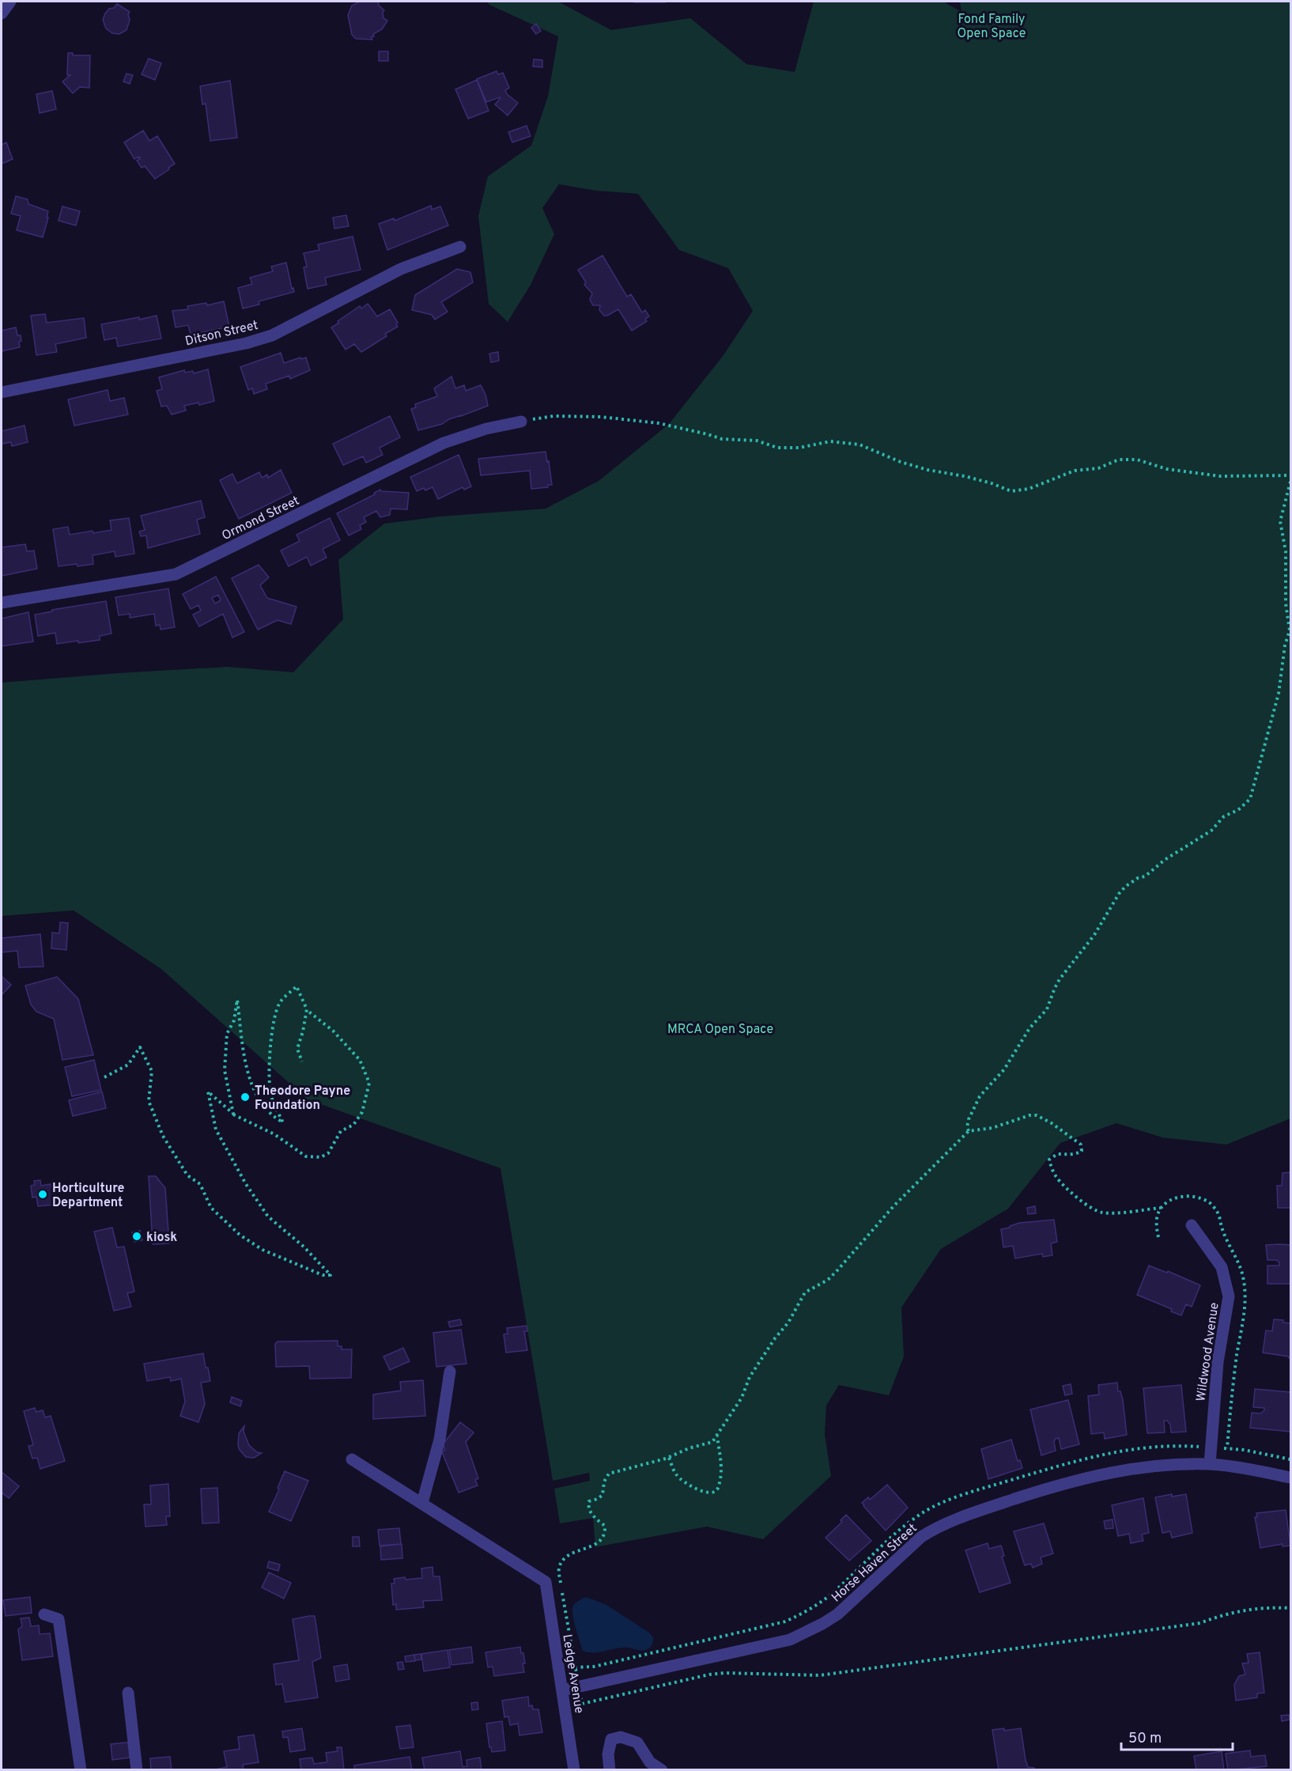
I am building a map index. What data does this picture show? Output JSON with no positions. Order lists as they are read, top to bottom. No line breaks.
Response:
{"streets":{"street":["Ditson Street","Ormond Street","Wildwood Avenue","Horse Haven Street","Ledge Avenue"]},"crossings":[["Wildwood Avenue","Horse Haven Street"],["Horse Haven Street","Ledge Avenue"]],"parks":["Fond Family Open Space","MRCA Open Space"],"places":["Theodore Payne Foundation","Horticulture Department","kiosk"],"scale_bar":"50 m"}
